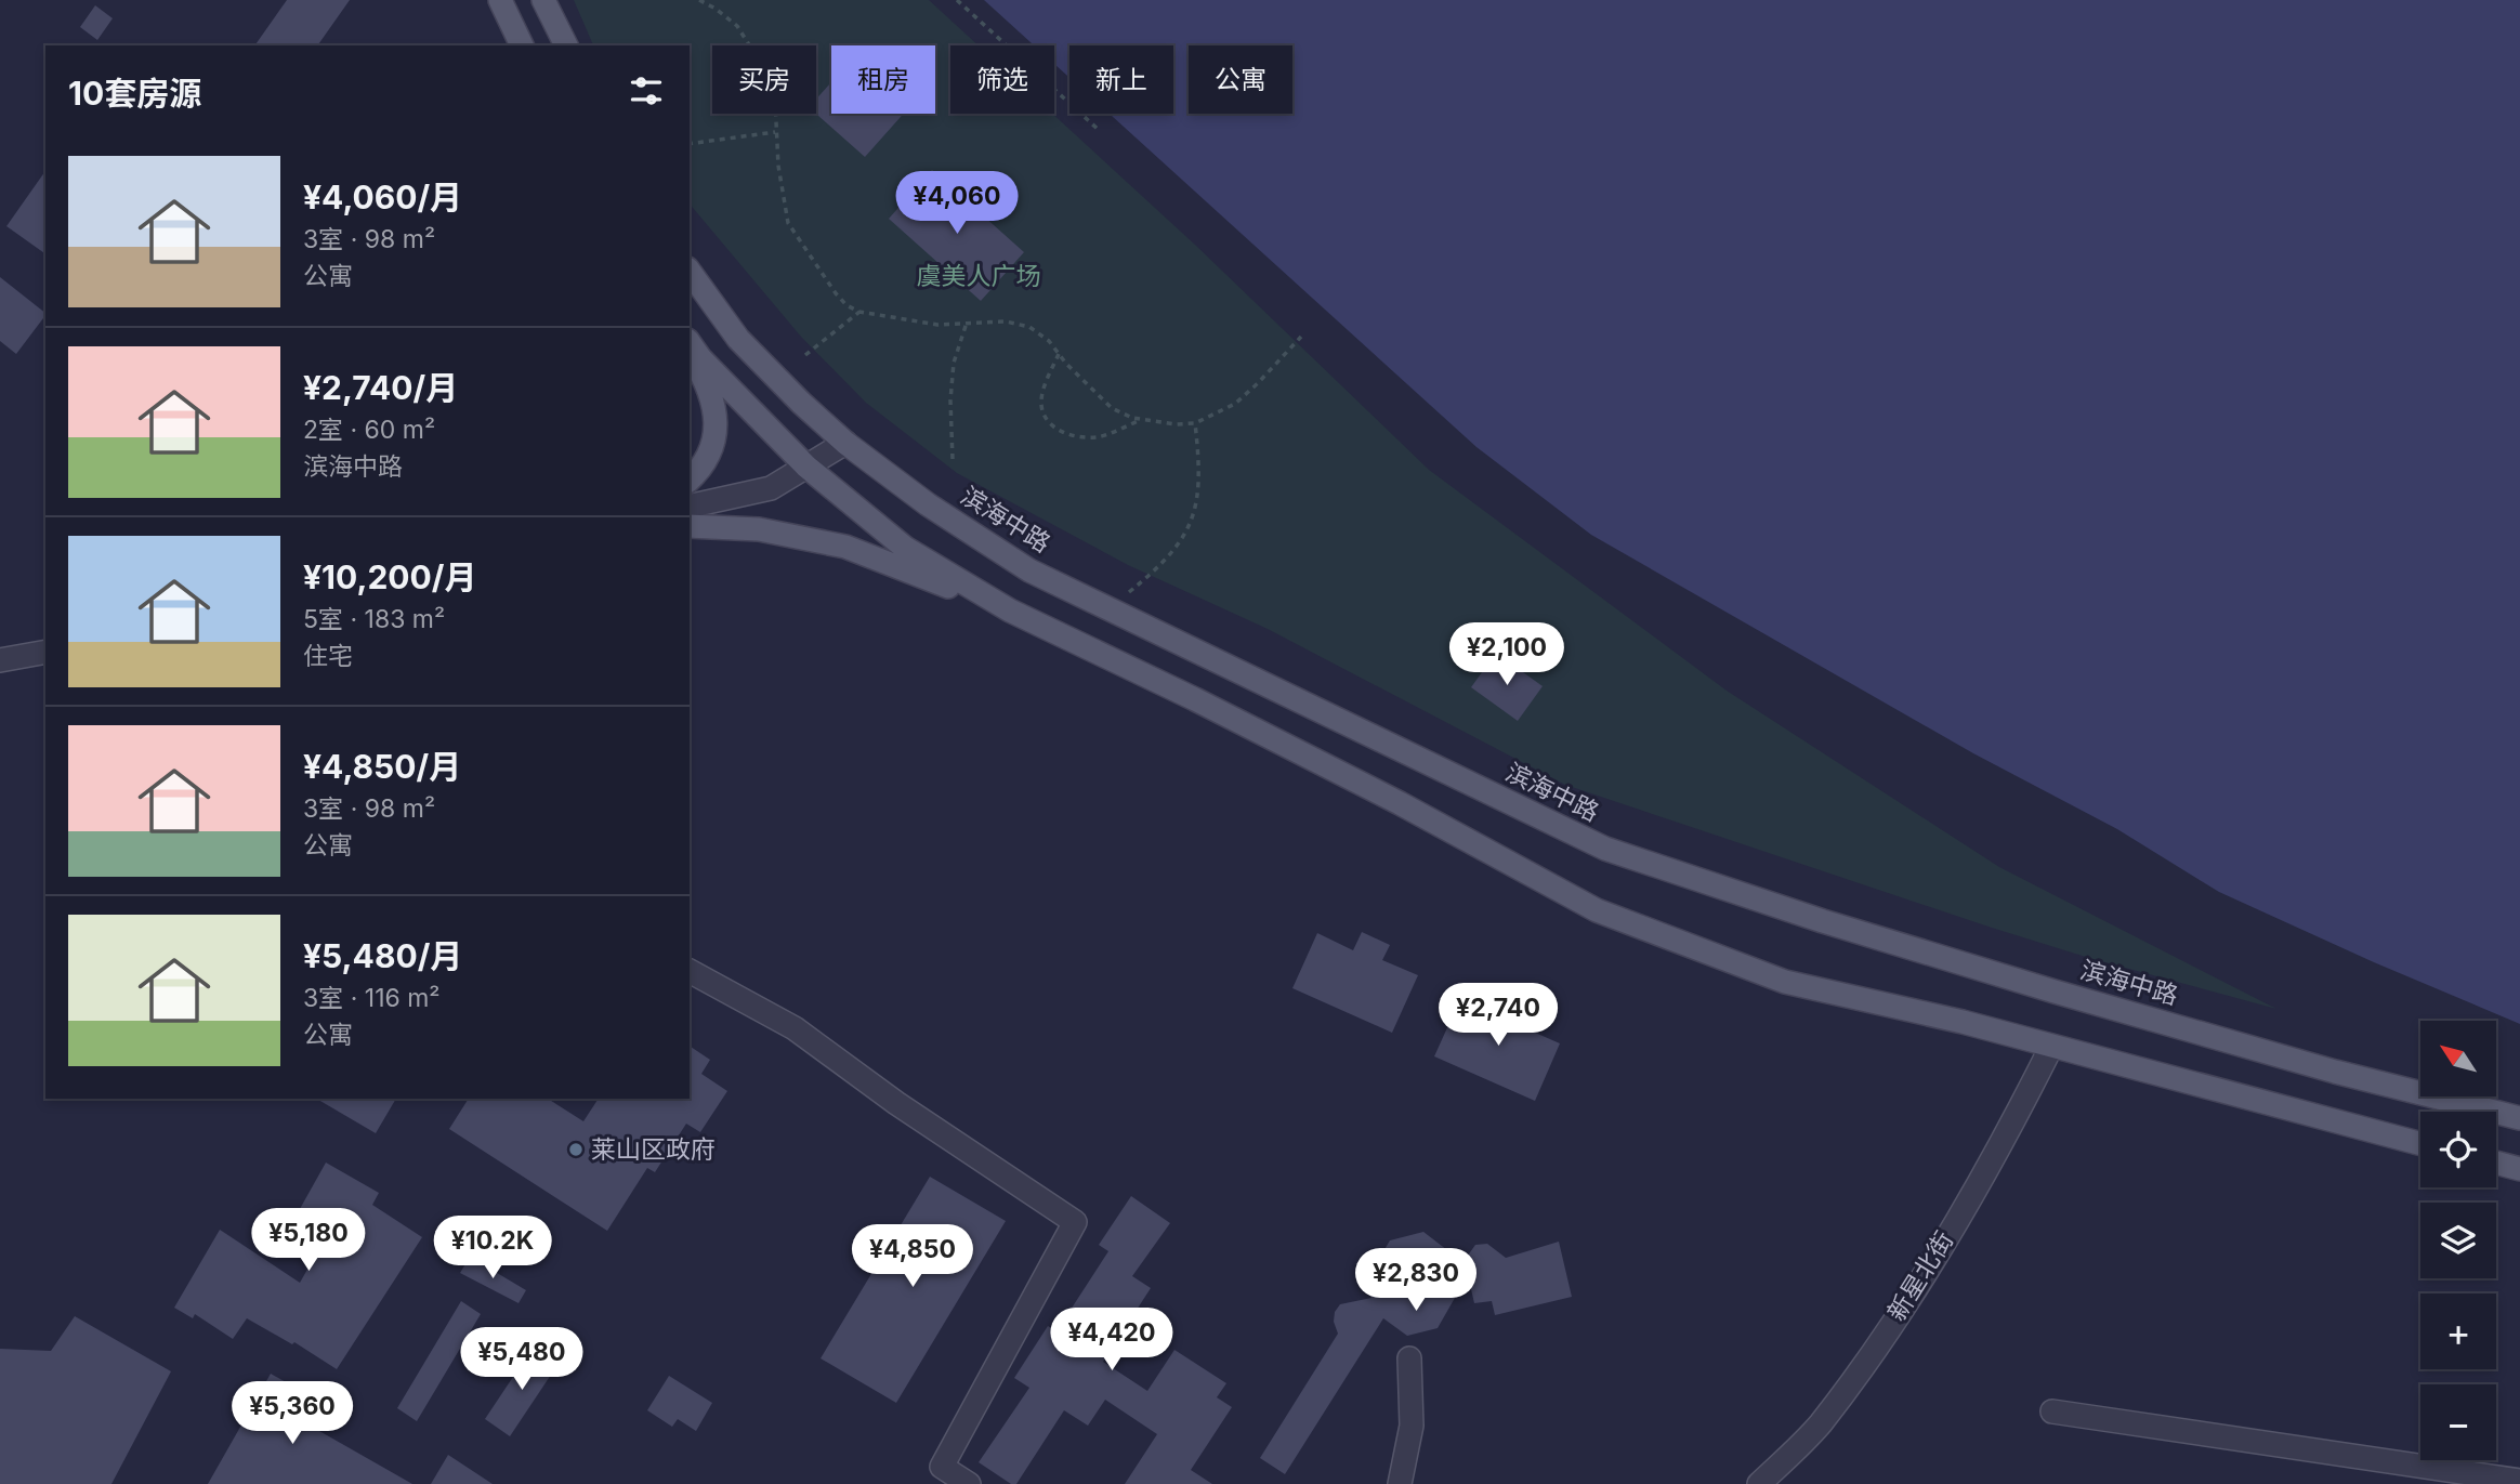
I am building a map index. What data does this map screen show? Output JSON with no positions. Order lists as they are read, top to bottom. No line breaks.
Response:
{"streets":{"main road":["滨海中路"],"street":["新星北街"]},"parks":["虞美人广场"],"places":["莱山区政府"],"north":"top left","page":{"chip":["买房","租房","筛选","新上","公寓"],"heading":"10套房源","list":[{"name":"¥4,060/月","note":"3室 · 98 m² · 公寓"},{"name":"¥2,740/月","note":"2室 · 60 m² · 滨海中路"},{"name":"¥10,200/月","note":"5室 · 183 m² · 住宅"},{"name":"¥4,850/月","note":"3室 · 98 m² · 公寓"},{"name":"¥5,480/月","note":"3室 · 116 m² · 公寓"}],"price":["¥4,060","¥2,100","¥2,740","¥5,180","¥10.2K","¥4,850","¥2,830","¥4,420","¥5,480","¥5,360"],"map_buttons":["+","−"]}}
